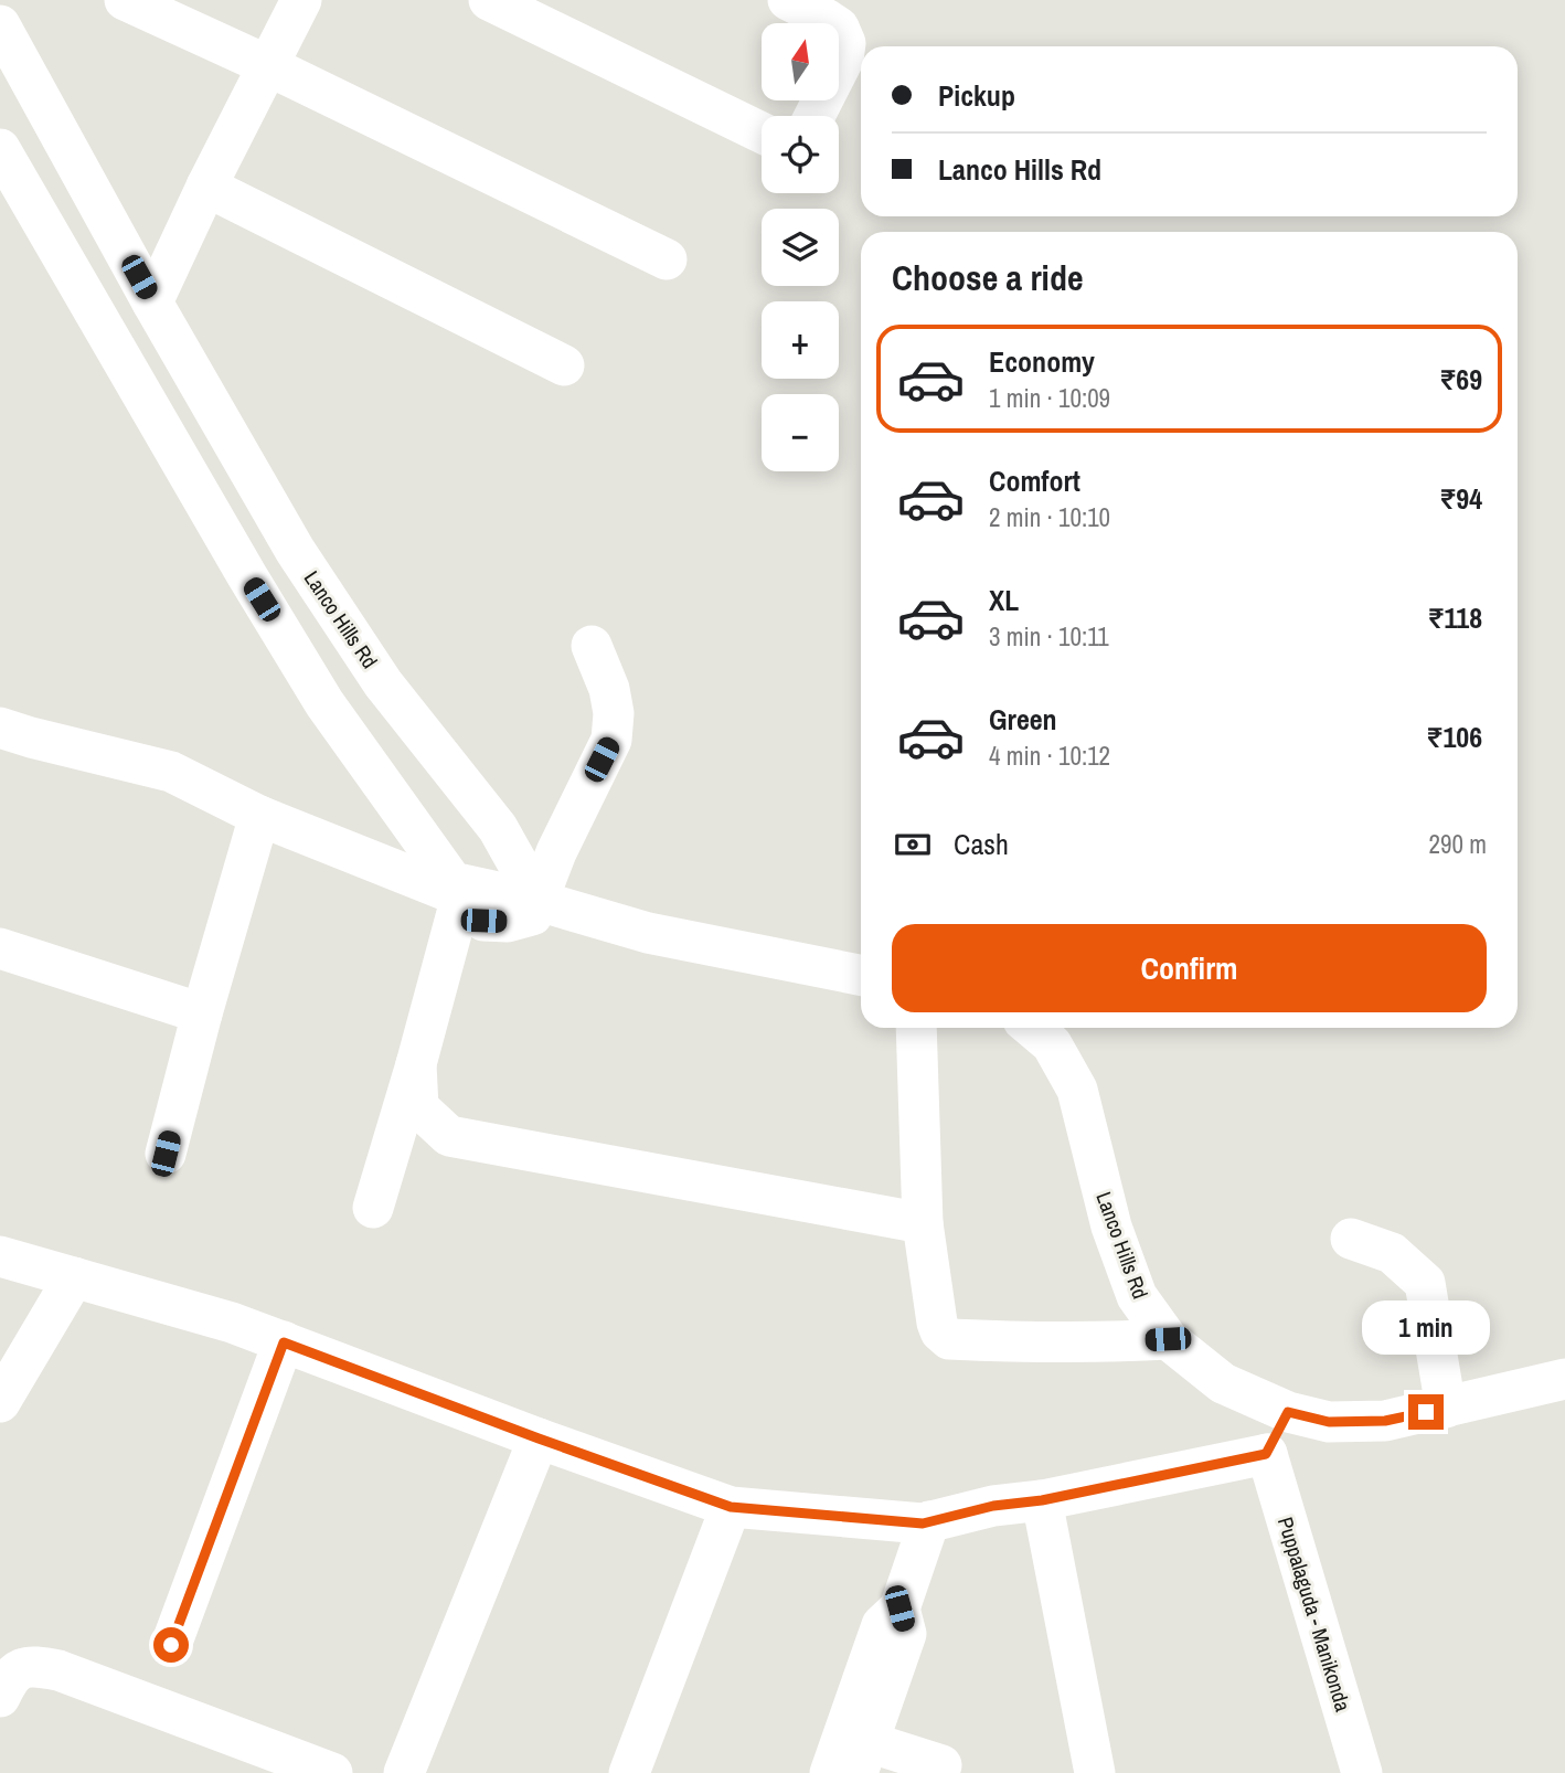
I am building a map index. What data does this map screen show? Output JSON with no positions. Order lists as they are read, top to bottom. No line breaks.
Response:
{"streets":{"street":["Lanco Hills Rd","Puppalaguda - Manikonda"]},"north":"top","page":{"map_buttons":["+","−"],"banner":["Pickup","Lanco Hills Rd"],"heading":"Choose a ride","list":[{"name":"Economy","note":"1 min · 10:09","value":"₹69"},{"name":"Comfort","note":"2 min · 10:10","value":"₹94"},{"name":"XL","note":"3 min · 10:11","value":"₹118"},{"name":"Green","note":"4 min · 10:12","value":"₹106"}],"pay":["Cash","290 m"],"buttons":"Confirm","bubble":"1 min"}}
